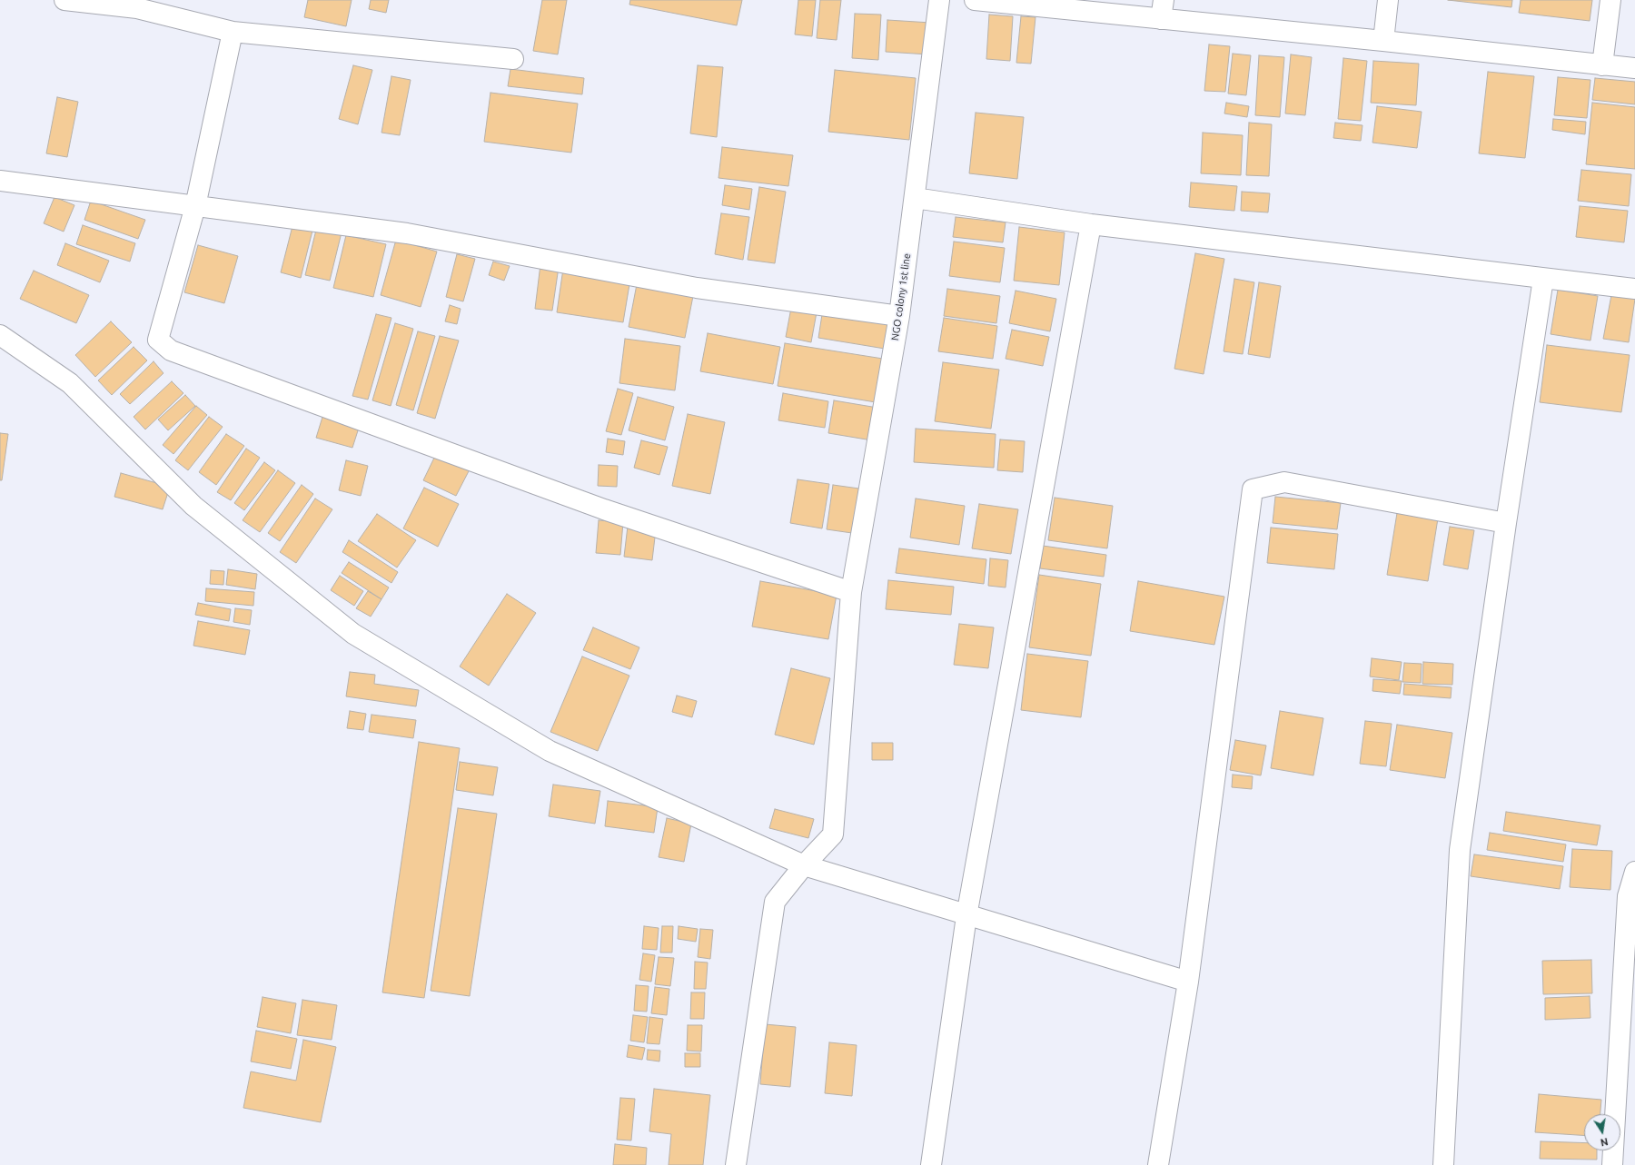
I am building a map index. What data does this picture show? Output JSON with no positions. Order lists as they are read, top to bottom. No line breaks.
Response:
{"streets":{"street":["NGO colony 1st line"]},"north":"bottom"}
